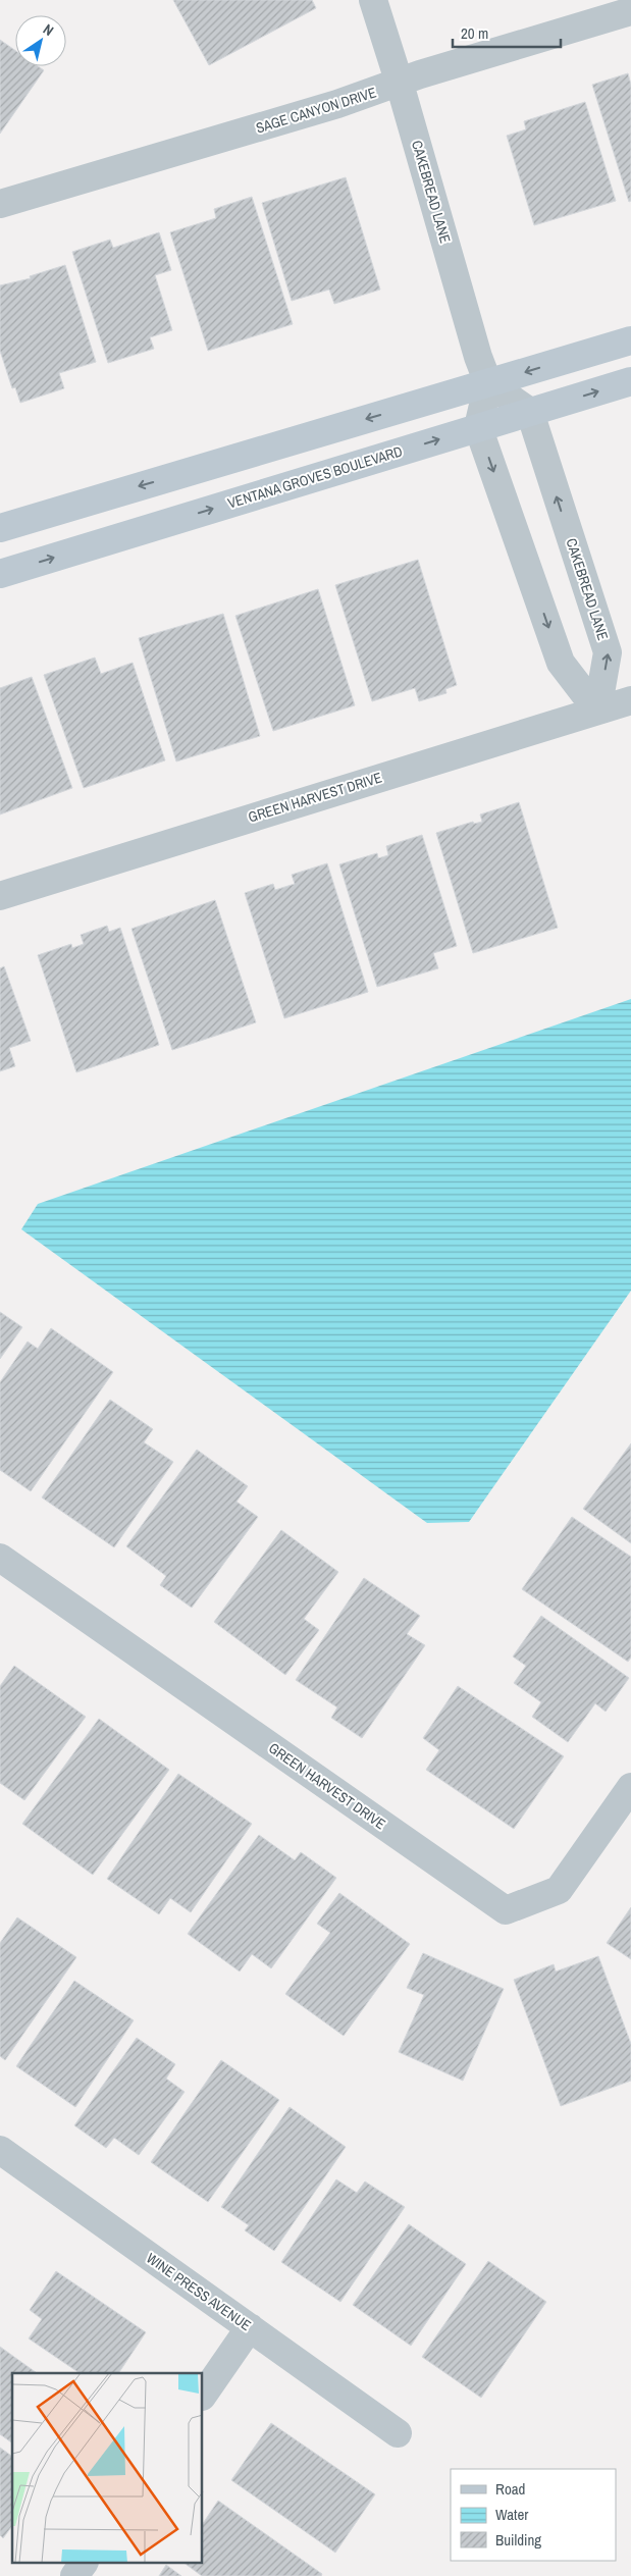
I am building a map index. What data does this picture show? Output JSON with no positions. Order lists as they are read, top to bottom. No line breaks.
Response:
{"streets":{"street":["SAGE CANYON DRIVE","CAKEBREAD LANE","VENTANA GROVES BOULEVARD","GREEN HARVEST DRIVE","WINE PRESS AVENUE"]},"crossings":[["SAGE CANYON DRIVE","CAKEBREAD LANE"],["CAKEBREAD LANE","VENTANA GROVES BOULEVARD"],["CAKEBREAD LANE","GREEN HARVEST DRIVE"]],"legend":["Road","Water","Building"],"scale_bar":"20 m","north":"top right"}
